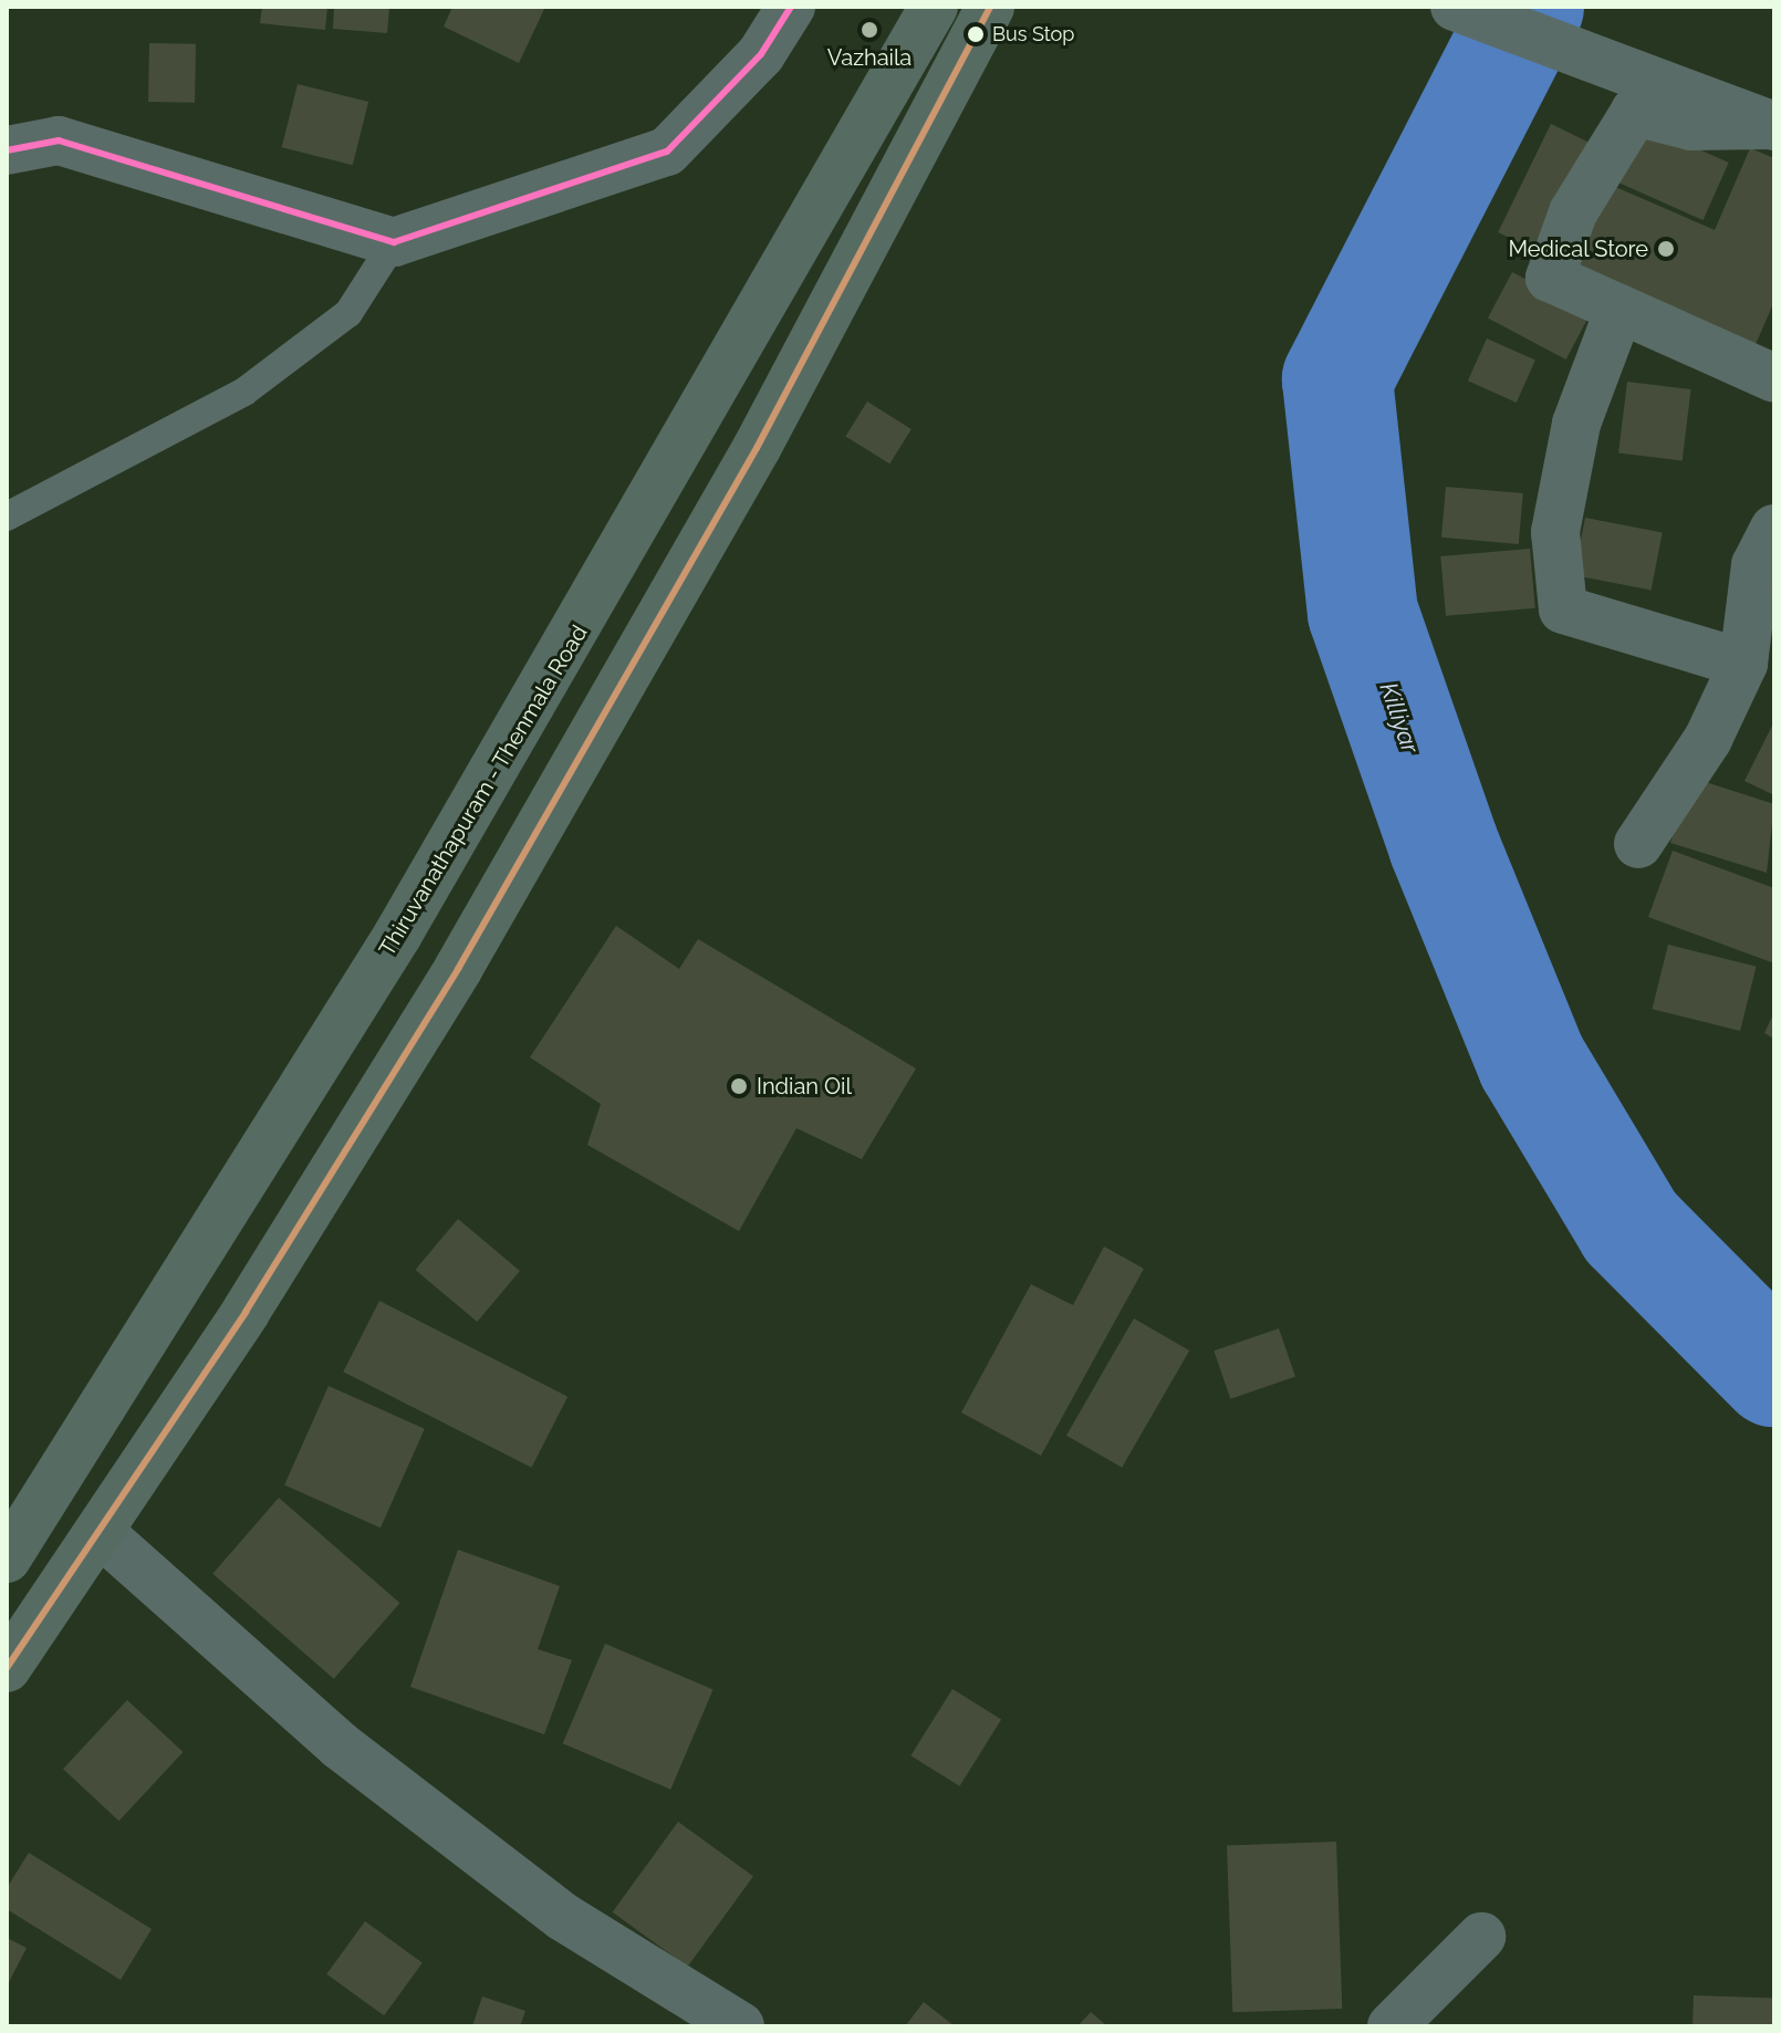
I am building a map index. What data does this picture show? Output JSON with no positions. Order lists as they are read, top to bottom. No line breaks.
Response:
{"streets":{"main road":["Thiruvanathapuram - Thenmala Road"]},"water":["Killiyar"],"places":["Vazhaila","Bus Stop","Medical Store","Indian Oil"]}
